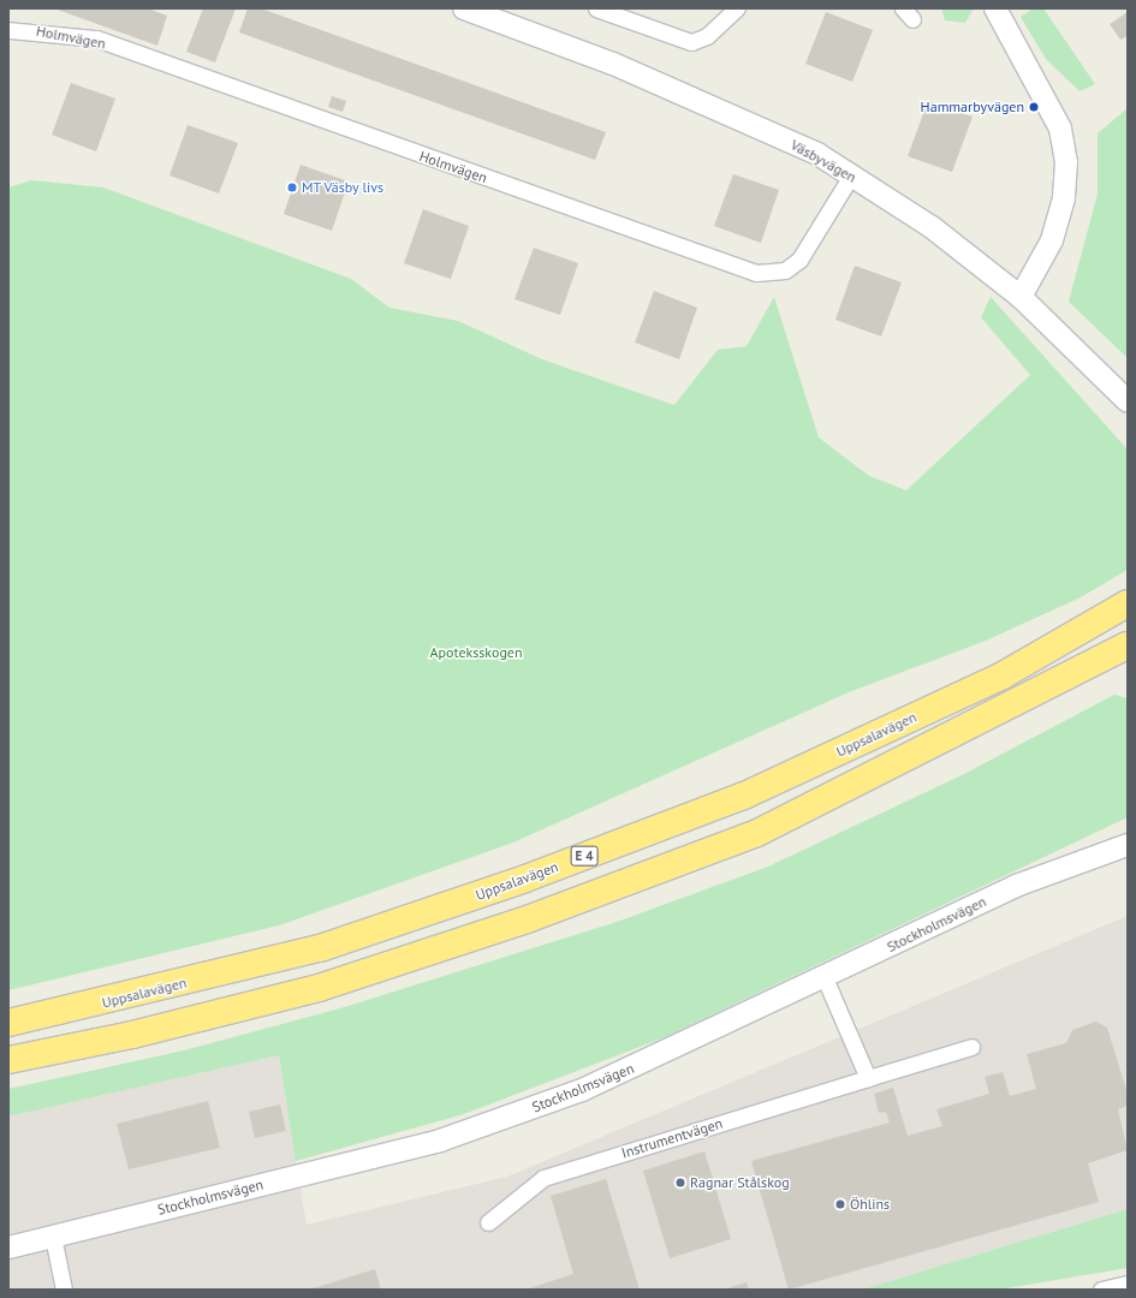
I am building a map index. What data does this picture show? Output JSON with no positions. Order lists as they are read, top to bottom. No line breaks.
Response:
{"streets":{"highway":["Uppsalavägen","E 4"],"street":["Holmvägen","Väsbyvägen","Stockholmsvägen","Instrumentvägen"]},"crossings":[["Holmvägen","Väsbyvägen"]],"parks":["Apoteksskogen"],"places":["Hammarbyvägen","MT Väsby livs","Ragnar Stålskog","Öhlins"]}
